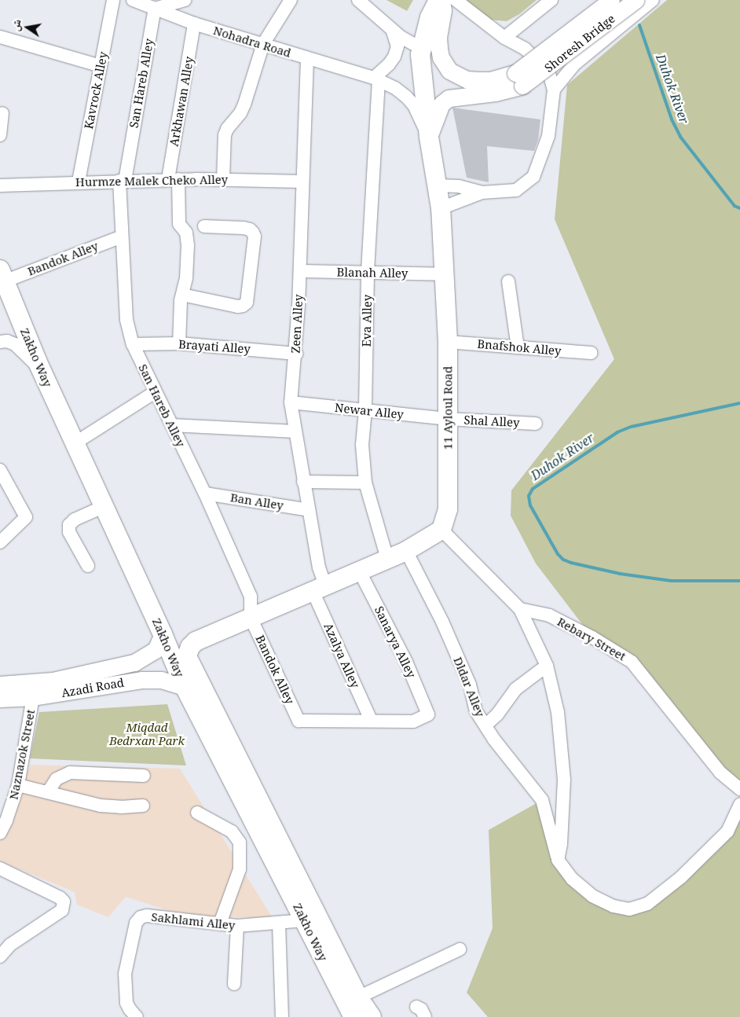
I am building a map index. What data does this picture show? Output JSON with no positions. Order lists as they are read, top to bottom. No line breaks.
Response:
{"streets":{"highway":["Zakho Way","11 Ayloul Road"],"main road":["Shoresh Bridge","Azadi Road"],"street":["Nohadra Road","San Hareb Alley","Kavrock Alley","Arkhawan Alley","Hurmze Malek Cheko Alley","Bandok Alley","Blanah Alley","Eva Alley","Zeen Alley","Brayati Alley","Bnafshok Alley","Newar Alley","Shal Alley","Ban Alley","Rebary Street","Sanarya Alley","Azalya Alley","Dldar Alley","Naznazok Street","Sakhlami Alley"]},"crossings":[["Nohadra Road","San Hareb Alley"],["Nohadra Road","Arkhawan Alley"],["Nohadra Road","Eva Alley"],["Nohadra Road","Zeen Alley"],["Nohadra Road","11 Ayloul Road"],["San Hareb Alley","Hurmze Malek Cheko Alley"],["San Hareb Alley","Bandok Alley"],["San Hareb Alley","Brayati Alley"],["San Hareb Alley","Ban Alley"],["Kavrock Alley","Hurmze Malek Cheko Alley"],["Arkhawan Alley","Hurmze Malek Cheko Alley"],["Arkhawan Alley","Brayati Alley"],["Hurmze Malek Cheko Alley","Zeen Alley"],["Bandok Alley","Zakho Way"],["Bandok Alley","Sanarya Alley"],["Bandok Alley","Azalya Alley"],["Blanah Alley","Eva Alley"],["Blanah Alley","Zeen Alley"],["Blanah Alley","11 Ayloul Road"],["Eva Alley","Newar Alley"],["Zeen Alley","Brayati Alley"],["Zeen Alley","Newar Alley"],["Zeen Alley","Ban Alley"],["Zeen Alley","Azalya Alley"],["Bnafshok Alley","11 Ayloul Road"],["Zakho Way","Azadi Road"],["Zakho Way","Sakhlami Alley"],["11 Ayloul Road","Newar Alley"],["11 Ayloul Road","Shal Alley"],["Newar Alley","Shal Alley"],["Sanarya Alley","Azalya Alley"],["Azadi Road","Naznazok Street"]],"water":["Duhok River"],"parks":["Miqdad Bedrxan Park"],"north":"left"}
